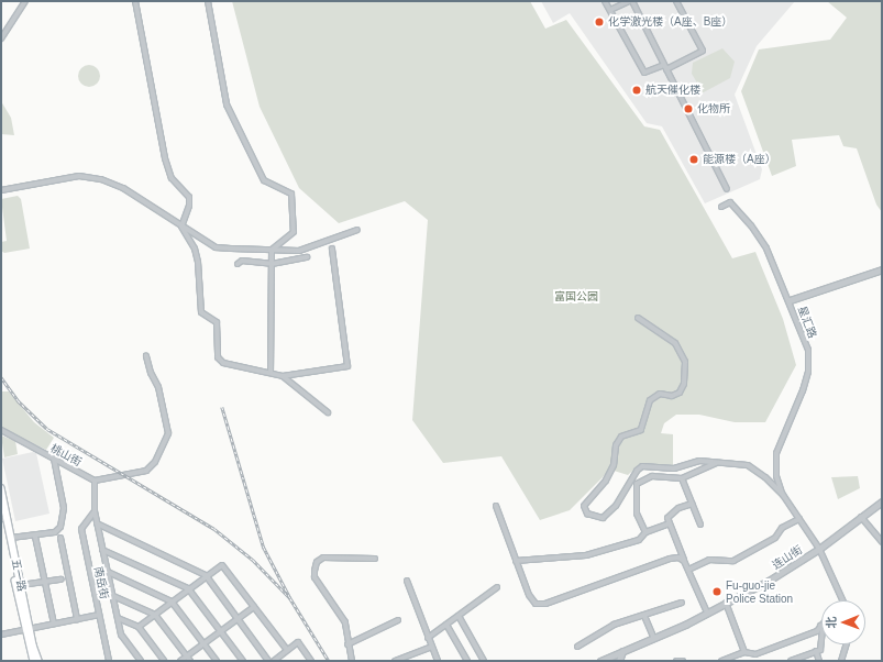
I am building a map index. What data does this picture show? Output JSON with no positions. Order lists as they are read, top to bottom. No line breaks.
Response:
{"streets":{"main road":["五一路"],"street":["星汇路","桃山街","连山街","南岳街"]},"parks":["富国公园"],"places":["化学激光楼（A座、B座）","航天催化楼","化物所","能源楼（A座）","Fu-guo-jie Police Station"],"north":"left"}
